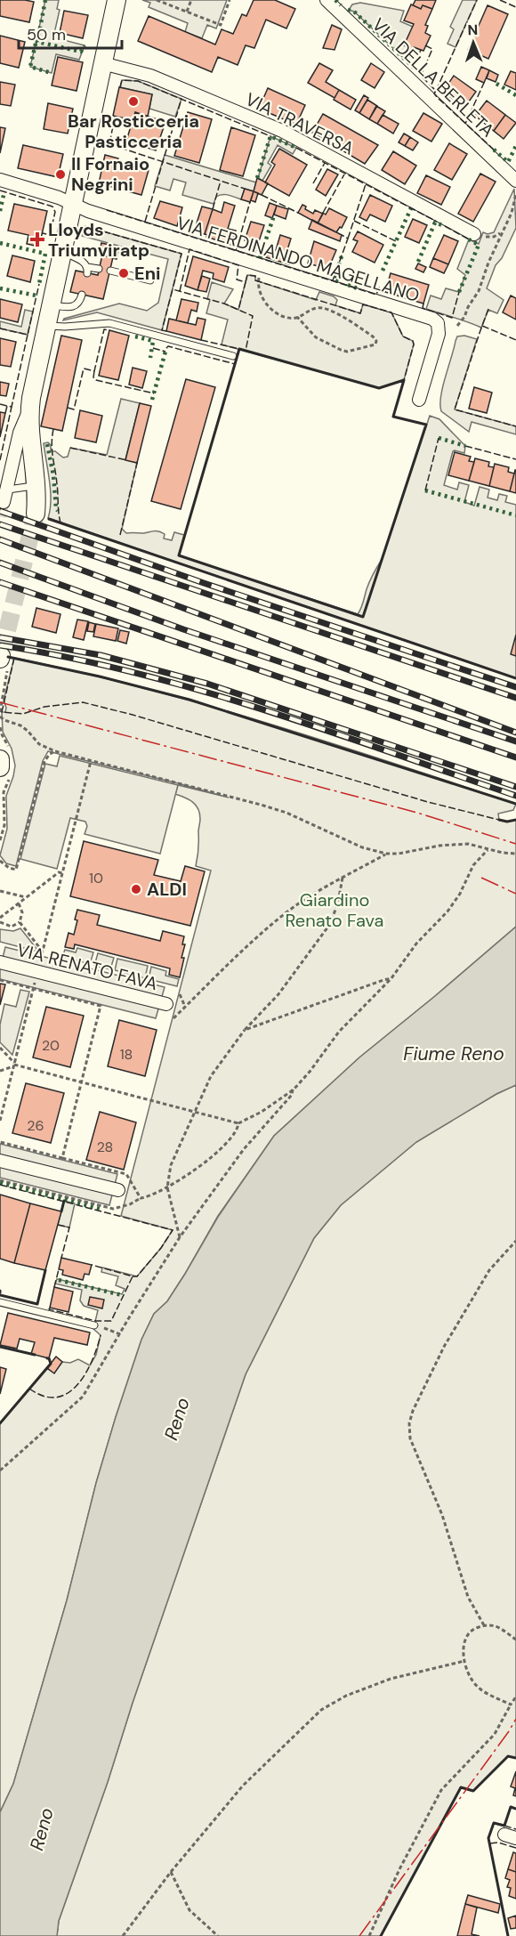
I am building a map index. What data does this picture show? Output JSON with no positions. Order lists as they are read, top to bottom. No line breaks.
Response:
{"streets":{"street":["VIA DELLA BERLETA","VIA TRAVERSA","VIA FERDINANDO MAGELLANO","VIA RENATO FAVA"]},"water":["Fiume Reno","Reno"],"parks":["Giardino Renato Fava"],"places":{"other":["Bar Rosticceria Pasticceria","Il Fornaio Negrini","Eni","ALDI"],"health":["Lloyds Triumviratp"]},"house_numbers":["10","20","18","26","28"],"scale_bar":"50 m","north":"top"}
